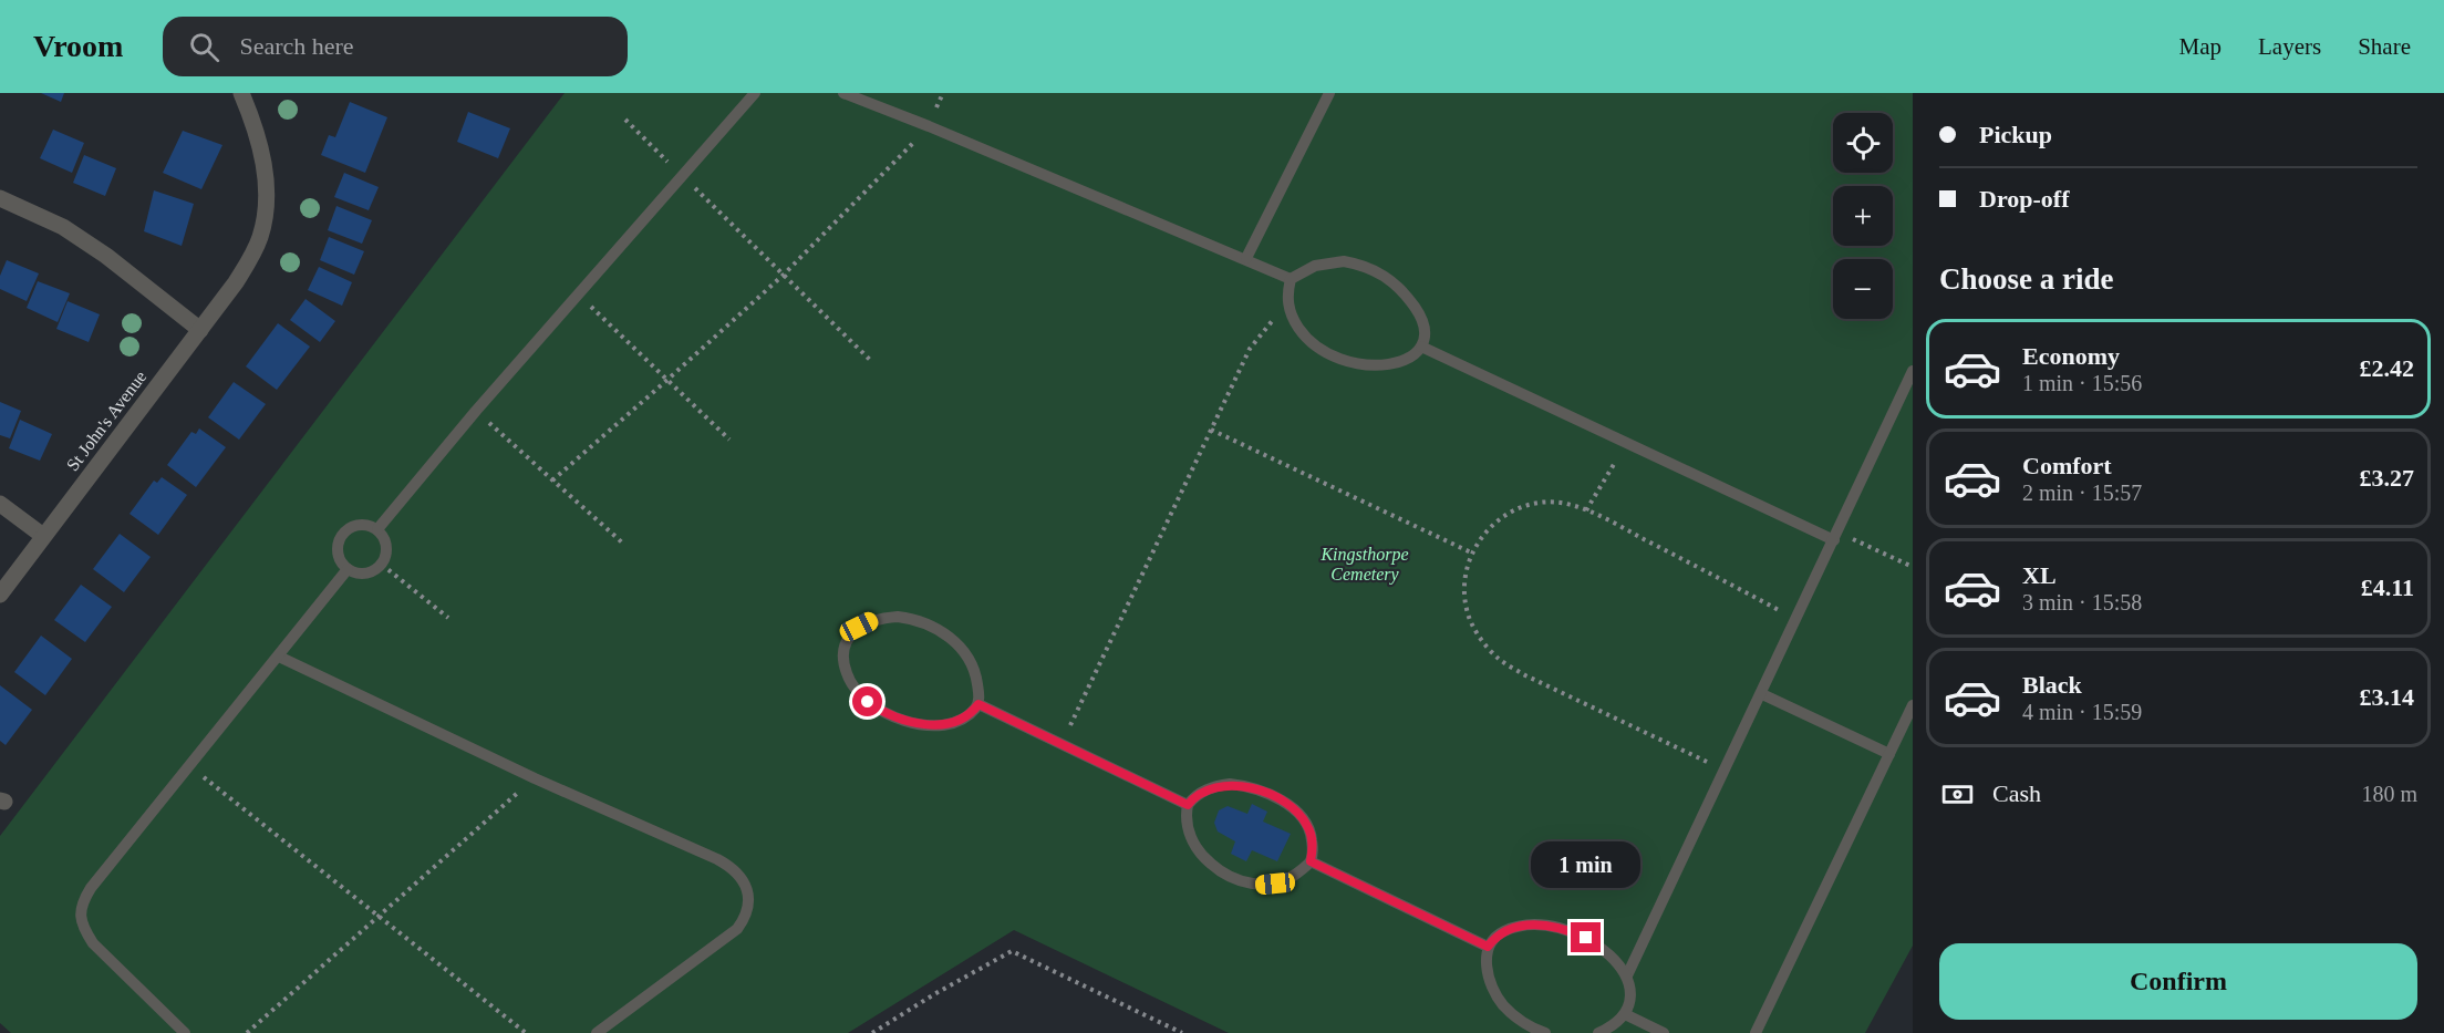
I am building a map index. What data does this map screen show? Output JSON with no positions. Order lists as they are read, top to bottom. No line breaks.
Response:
{"streets":{"street":["St John's Avenue"]},"parks":["Kingsthorpe Cemetery"],"page":{"header":"Vroom","search":"Search here","nav":["Map","Layers","Share"],"banner":["Pickup","Drop-off"],"map_buttons":["+","−"],"heading":"Choose a ride","list":[{"name":"Economy","note":"1 min · 15:56","value":"£2.42"},{"name":"Comfort","note":"2 min · 15:57","value":"£3.27"},{"name":"XL","note":"3 min · 15:58","value":"£4.11"},{"name":"Black","note":"4 min · 15:59","value":"£3.14"}],"pay":["Cash","180 m"],"bubble":"1 min","buttons":"Confirm"}}
